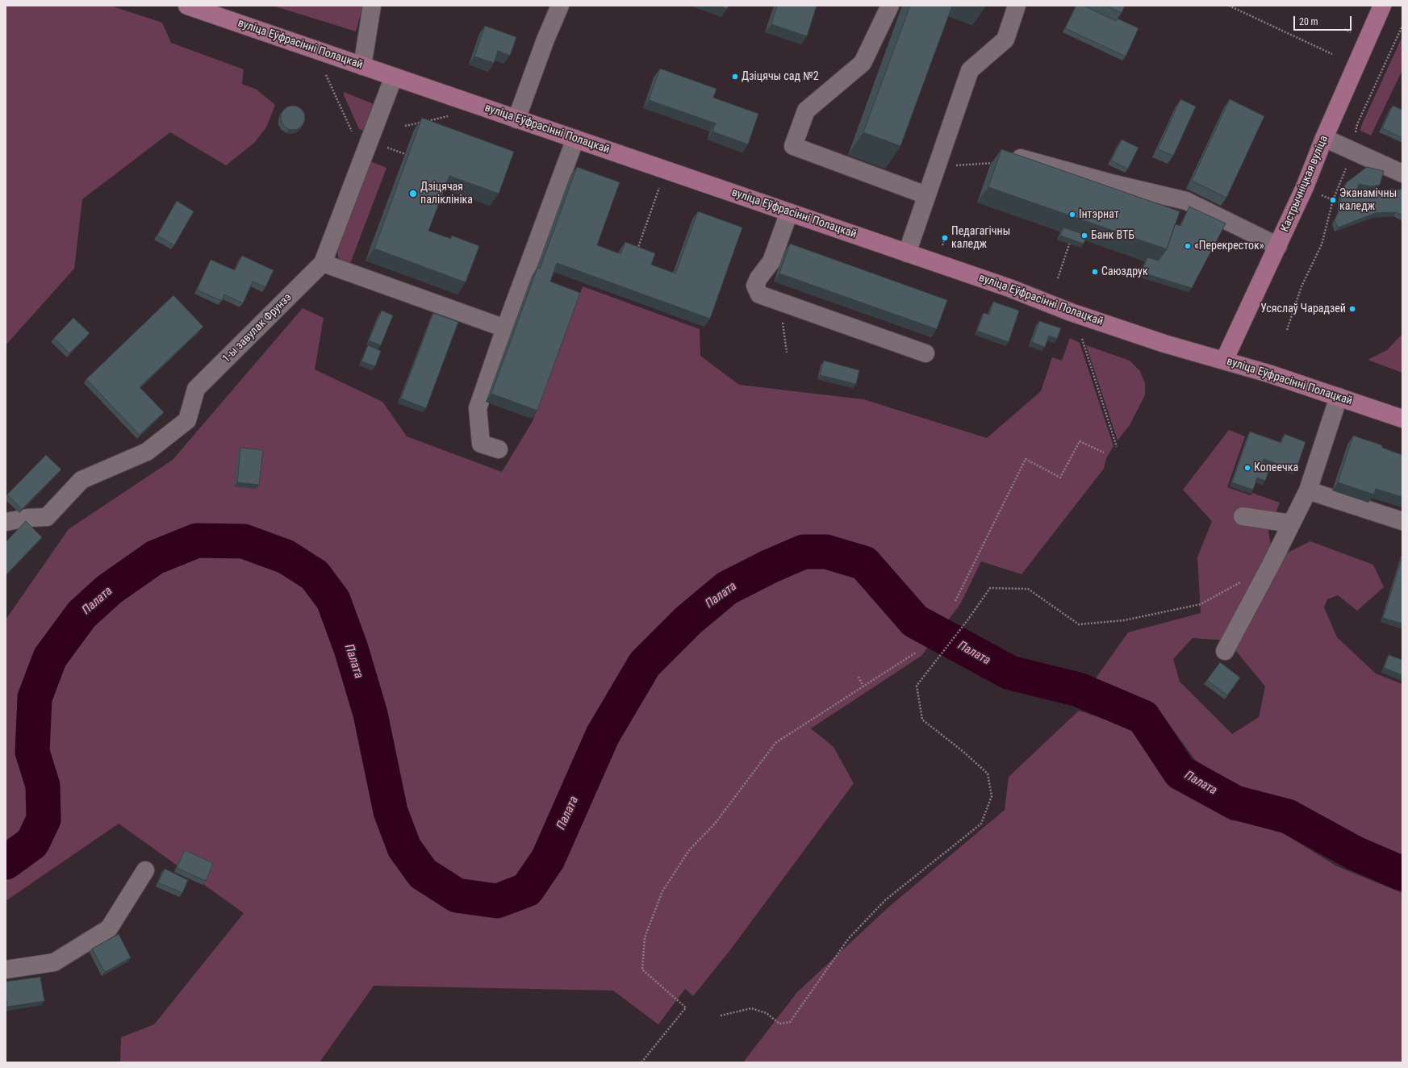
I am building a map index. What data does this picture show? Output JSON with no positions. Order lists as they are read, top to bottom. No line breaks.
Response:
{"streets":{"main road":["вуліца Еўфрасінні Полацкай","Кастрычніцкая вуліца"],"street":["1-ы завулак Фрунзэ"]},"crossings":[["вуліца Еўфрасінні Полацкай","Кастрычніцкая вуліца"],["вуліца Еўфрасінні Полацкай","1-ы завулак Фрунзэ"]],"water":["Палата"],"places":["Дзіцячы сад №2","Дзіцячая паліклініка","Эканамічны каледж","Інтэрнат","Банк ВТБ","Педагагічны каледж","«Перекресток»","Саюздрук","Усяслаў Чарадзей","Копеечка"],"scale_bar":"20 m"}
